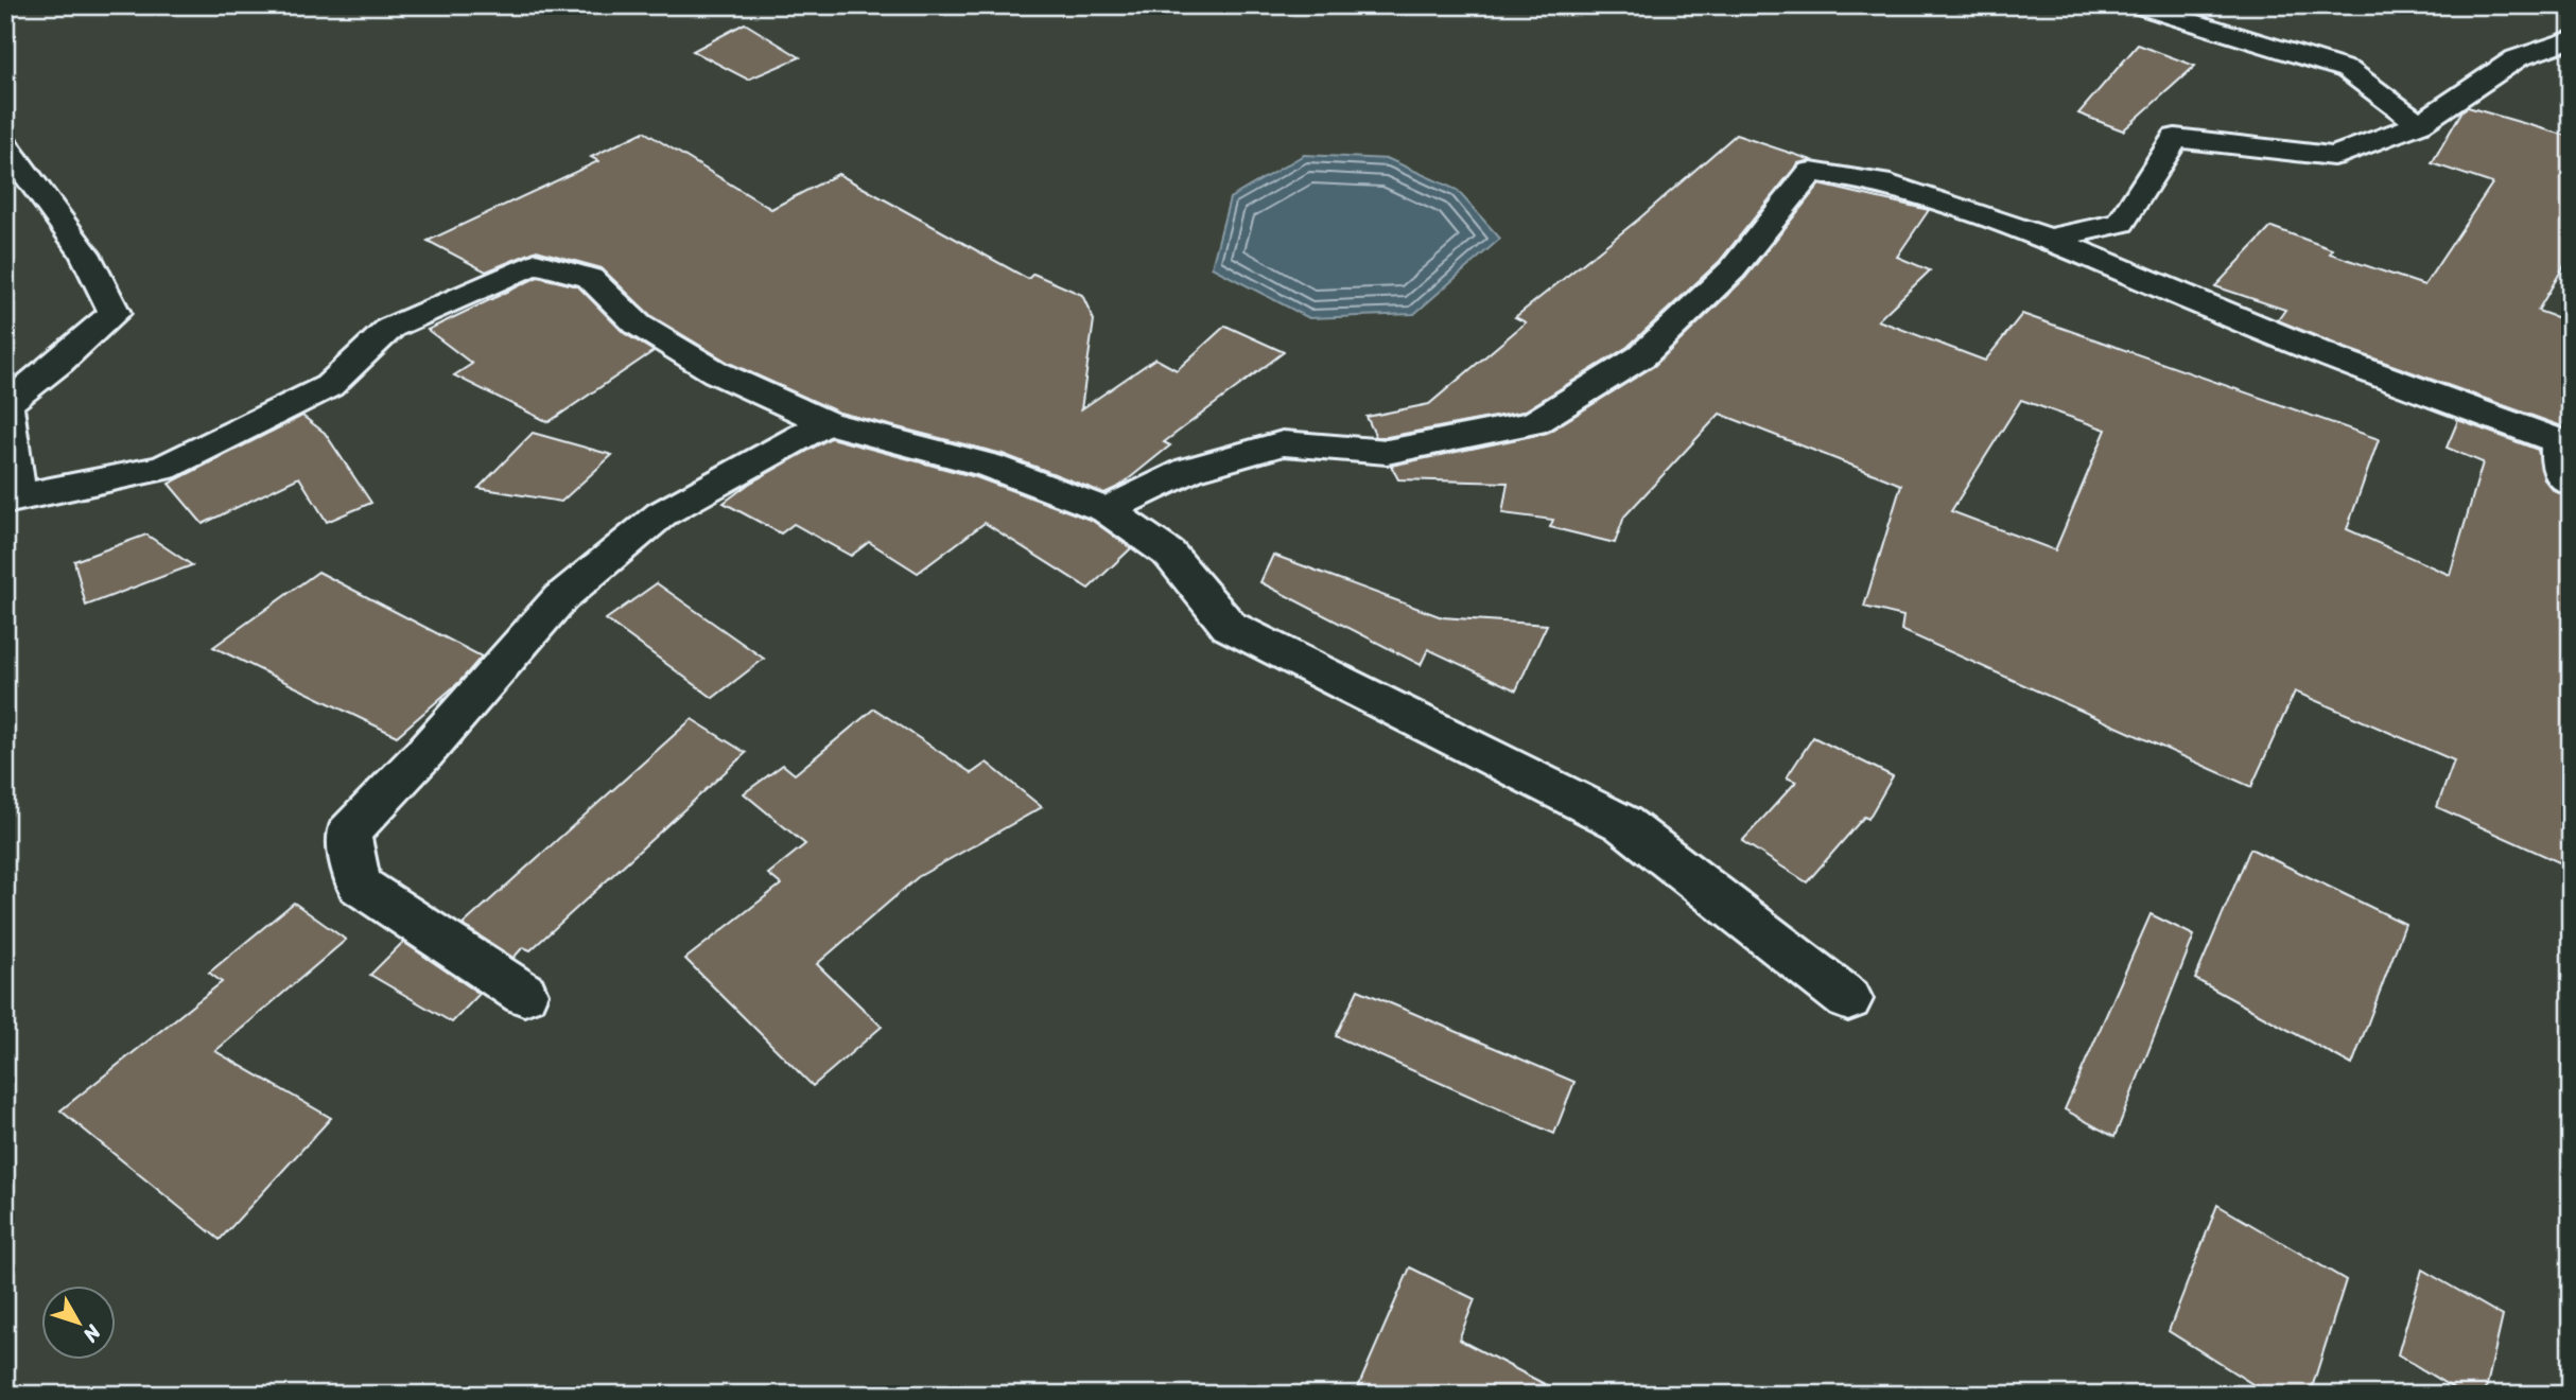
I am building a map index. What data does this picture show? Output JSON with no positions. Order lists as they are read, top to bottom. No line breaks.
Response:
{"north":"bottom right"}
